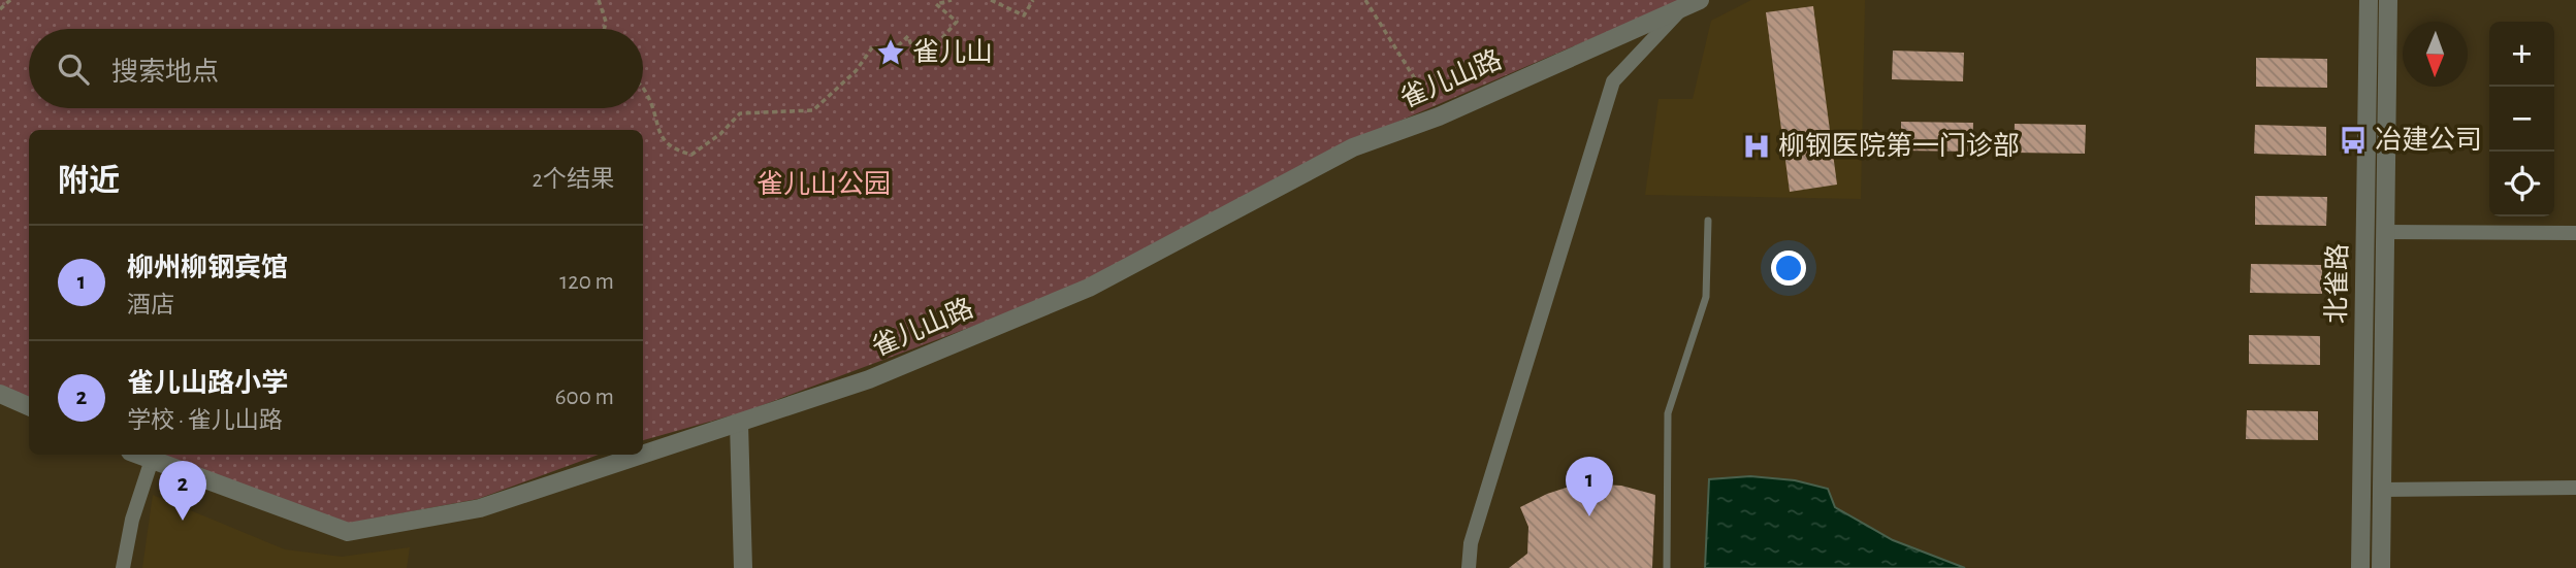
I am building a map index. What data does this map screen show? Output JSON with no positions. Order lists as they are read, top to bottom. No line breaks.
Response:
{"streets":{"street":["雀儿山路","北雀路"]},"parks":["雀儿山公园"],"places":{"place":["雀儿山"],"bus stop":["冶建公司"],"hospital":["柳钢医院第一门诊部"]},"north":"bottom","page":{"map_buttons":["+","−"],"search":"搜索地点","heading":["附近","2个结果"],"list":[{"mark":"1","name":"柳州柳钢宾馆","note":"酒店","value":"120 m"},{"mark":"2","name":"雀儿山路小学","note":"学校 · 雀儿山路","value":"600 m"}],"pins":["1","2"]}}
